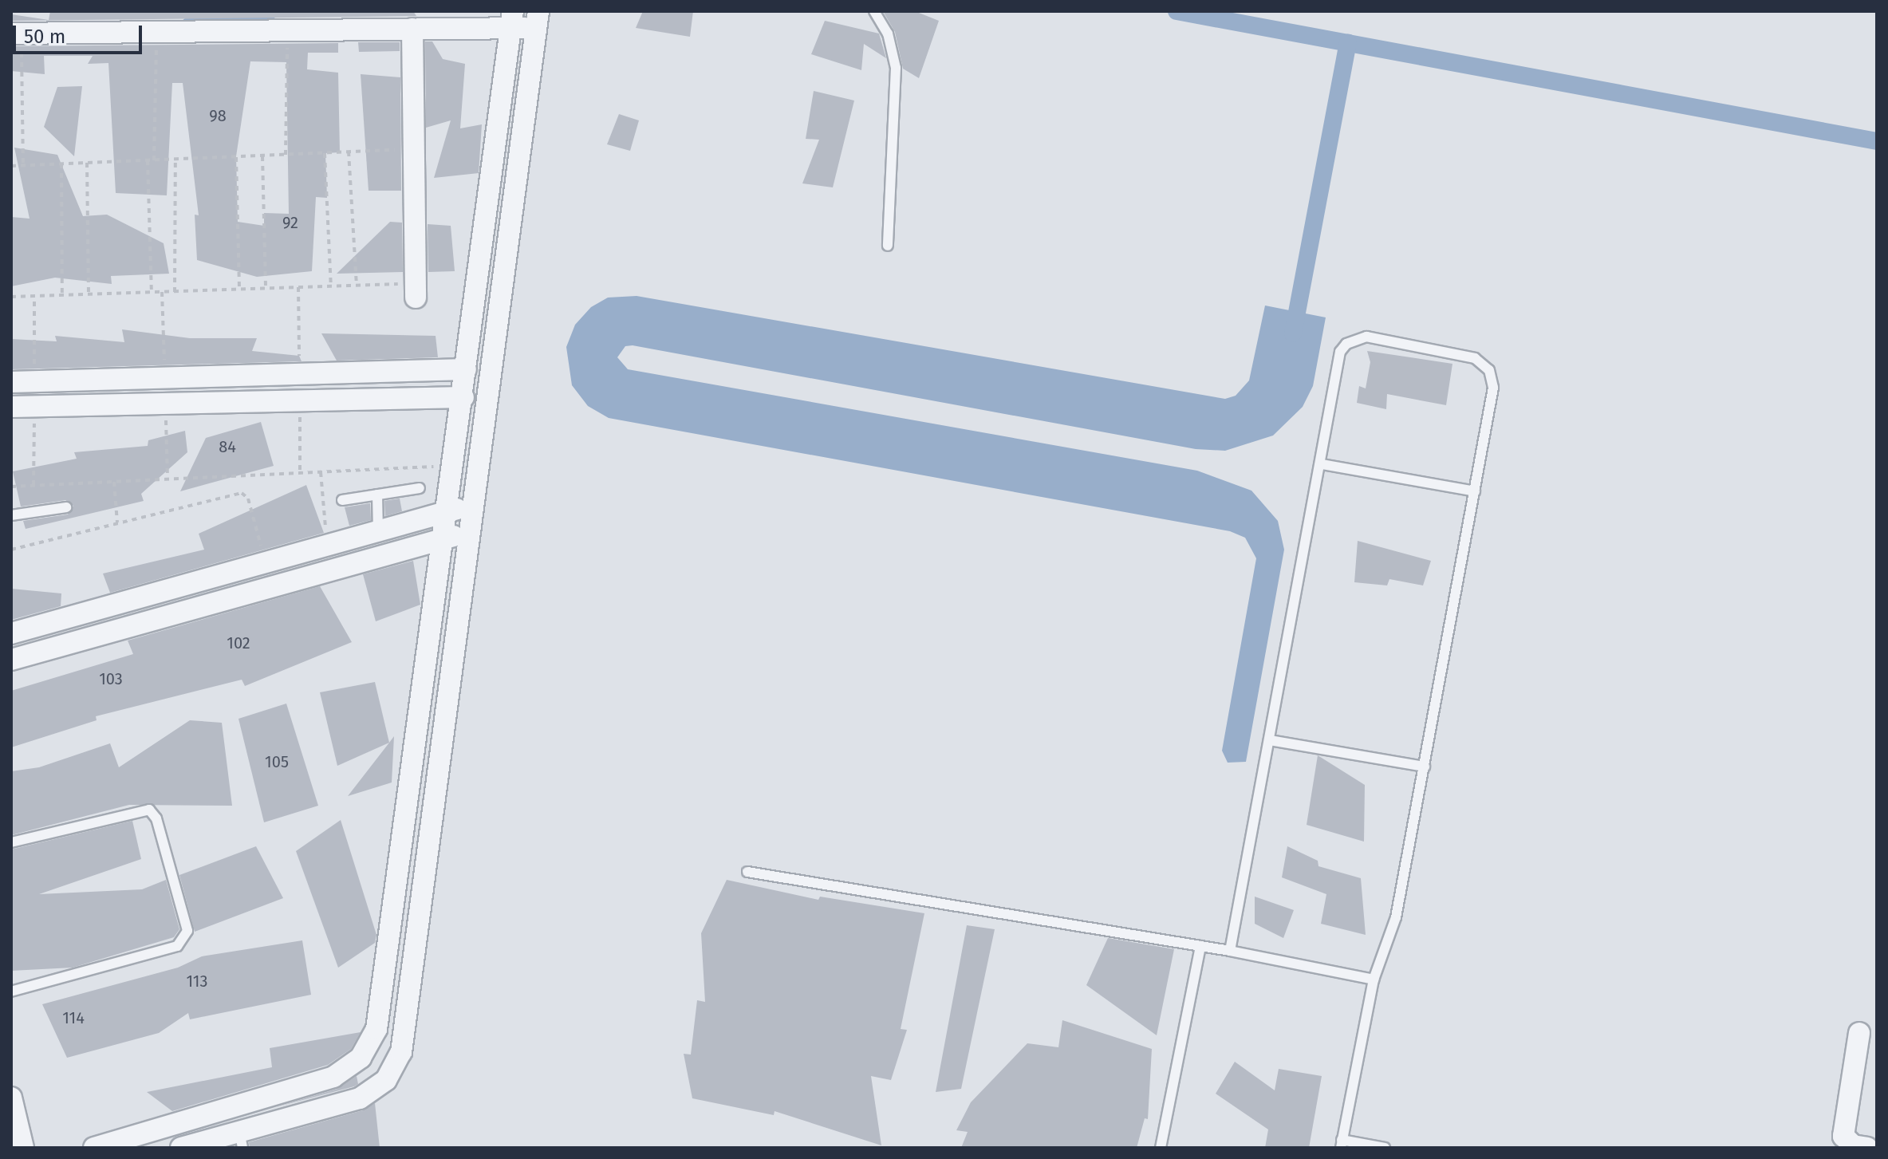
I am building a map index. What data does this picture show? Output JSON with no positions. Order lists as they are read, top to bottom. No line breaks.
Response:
{"house_numbers":["98","92","84","102","103","105","113","114"],"scale_bar":"50 m"}
